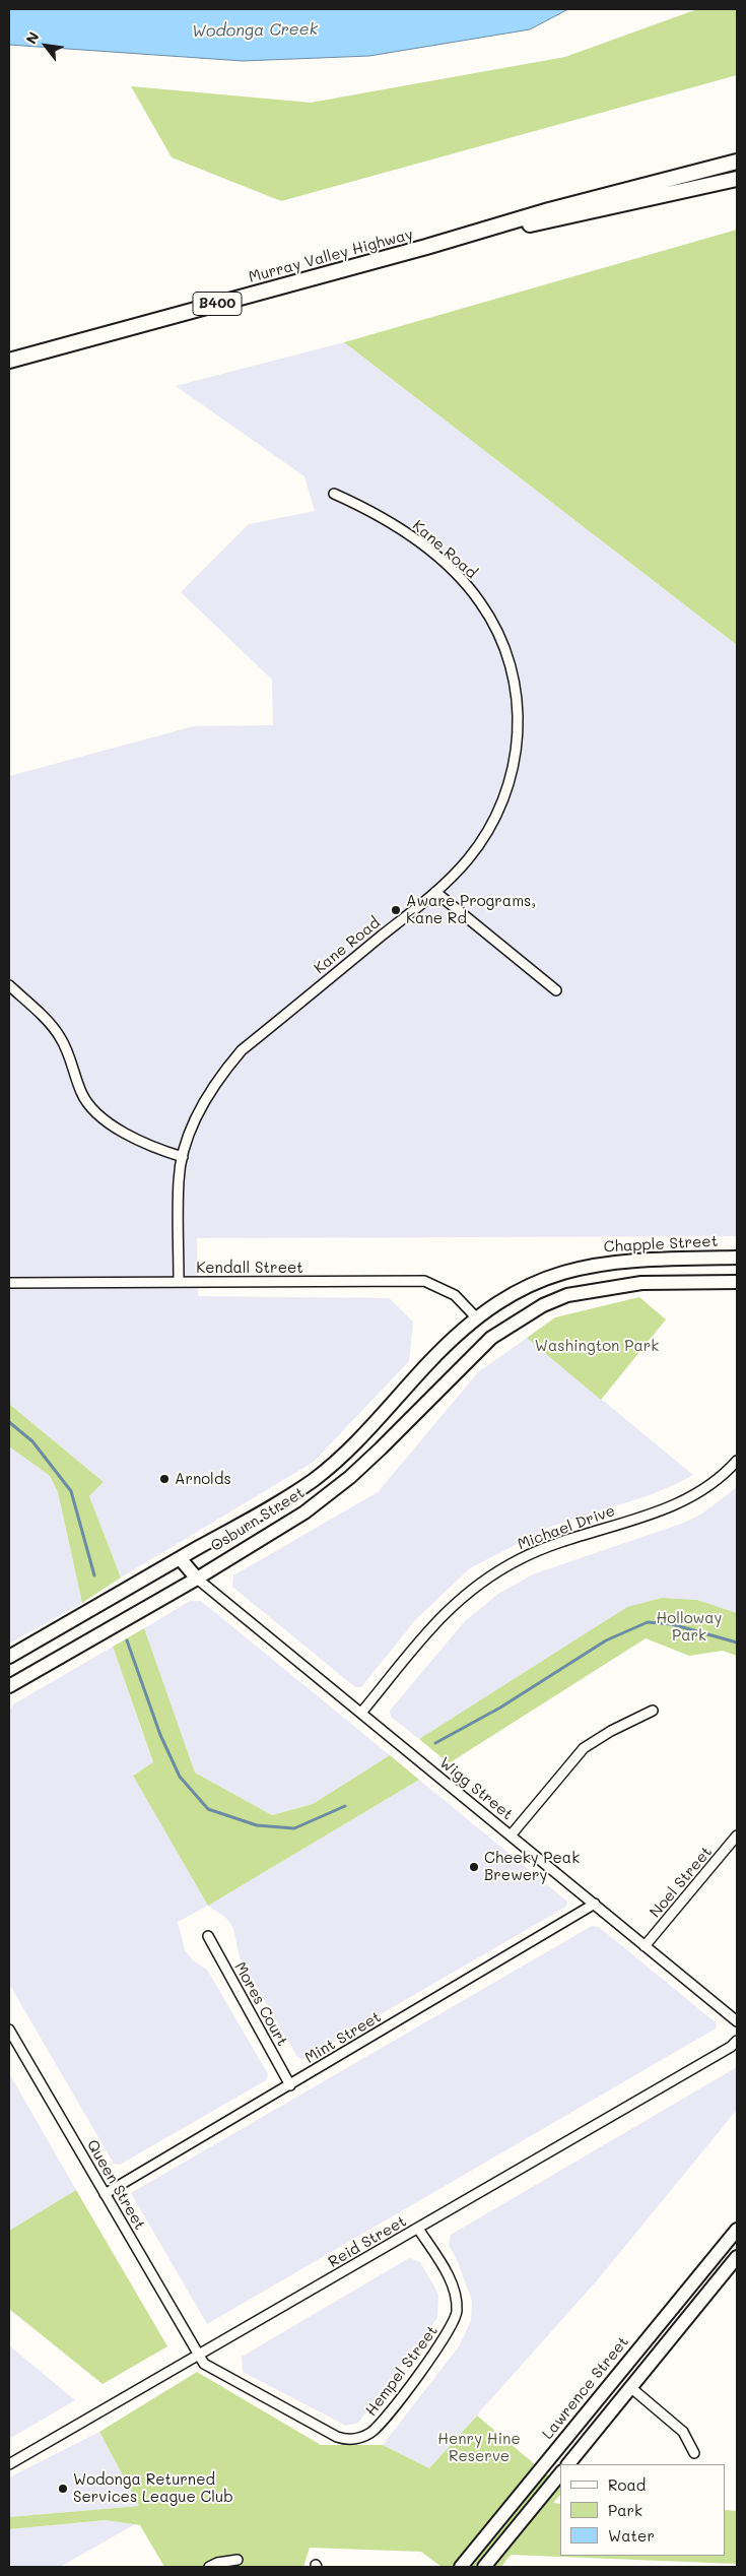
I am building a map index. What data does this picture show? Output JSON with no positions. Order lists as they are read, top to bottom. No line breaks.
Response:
{"streets":{"main road":["Murray Valley Highway","B400"],"street":["Kane Road","Chapple Street","Kendall Street","Osburn Street","Michael Drive","Wigg Street","Noel Street","Mores Court","Mint Street","Queen Street","Reid Street","Hempel Street","Lawrence Street"]},"crossings":[["Kane Road","Kendall Street"],["Chapple Street","Kendall Street"],["Chapple Street","Osburn Street"],["Kendall Street","Osburn Street"],["Osburn Street","Wigg Street"],["Michael Drive","Wigg Street"],["Wigg Street","Noel Street"],["Wigg Street","Mint Street"],["Mores Court","Mint Street"],["Mint Street","Queen Street"],["Queen Street","Reid Street"],["Queen Street","Hempel Street"],["Reid Street","Hempel Street"]],"water":["Wodonga Creek"],"parks":["Washington Park","Holloway Park","Henry Hine Reserve"],"places":["Aware Programs, Kane Rd","Arnolds","Cheeky Peak Brewery","Wodonga Returned Services League Club"],"legend":["Road","Park","Water"],"north":"top left"}
